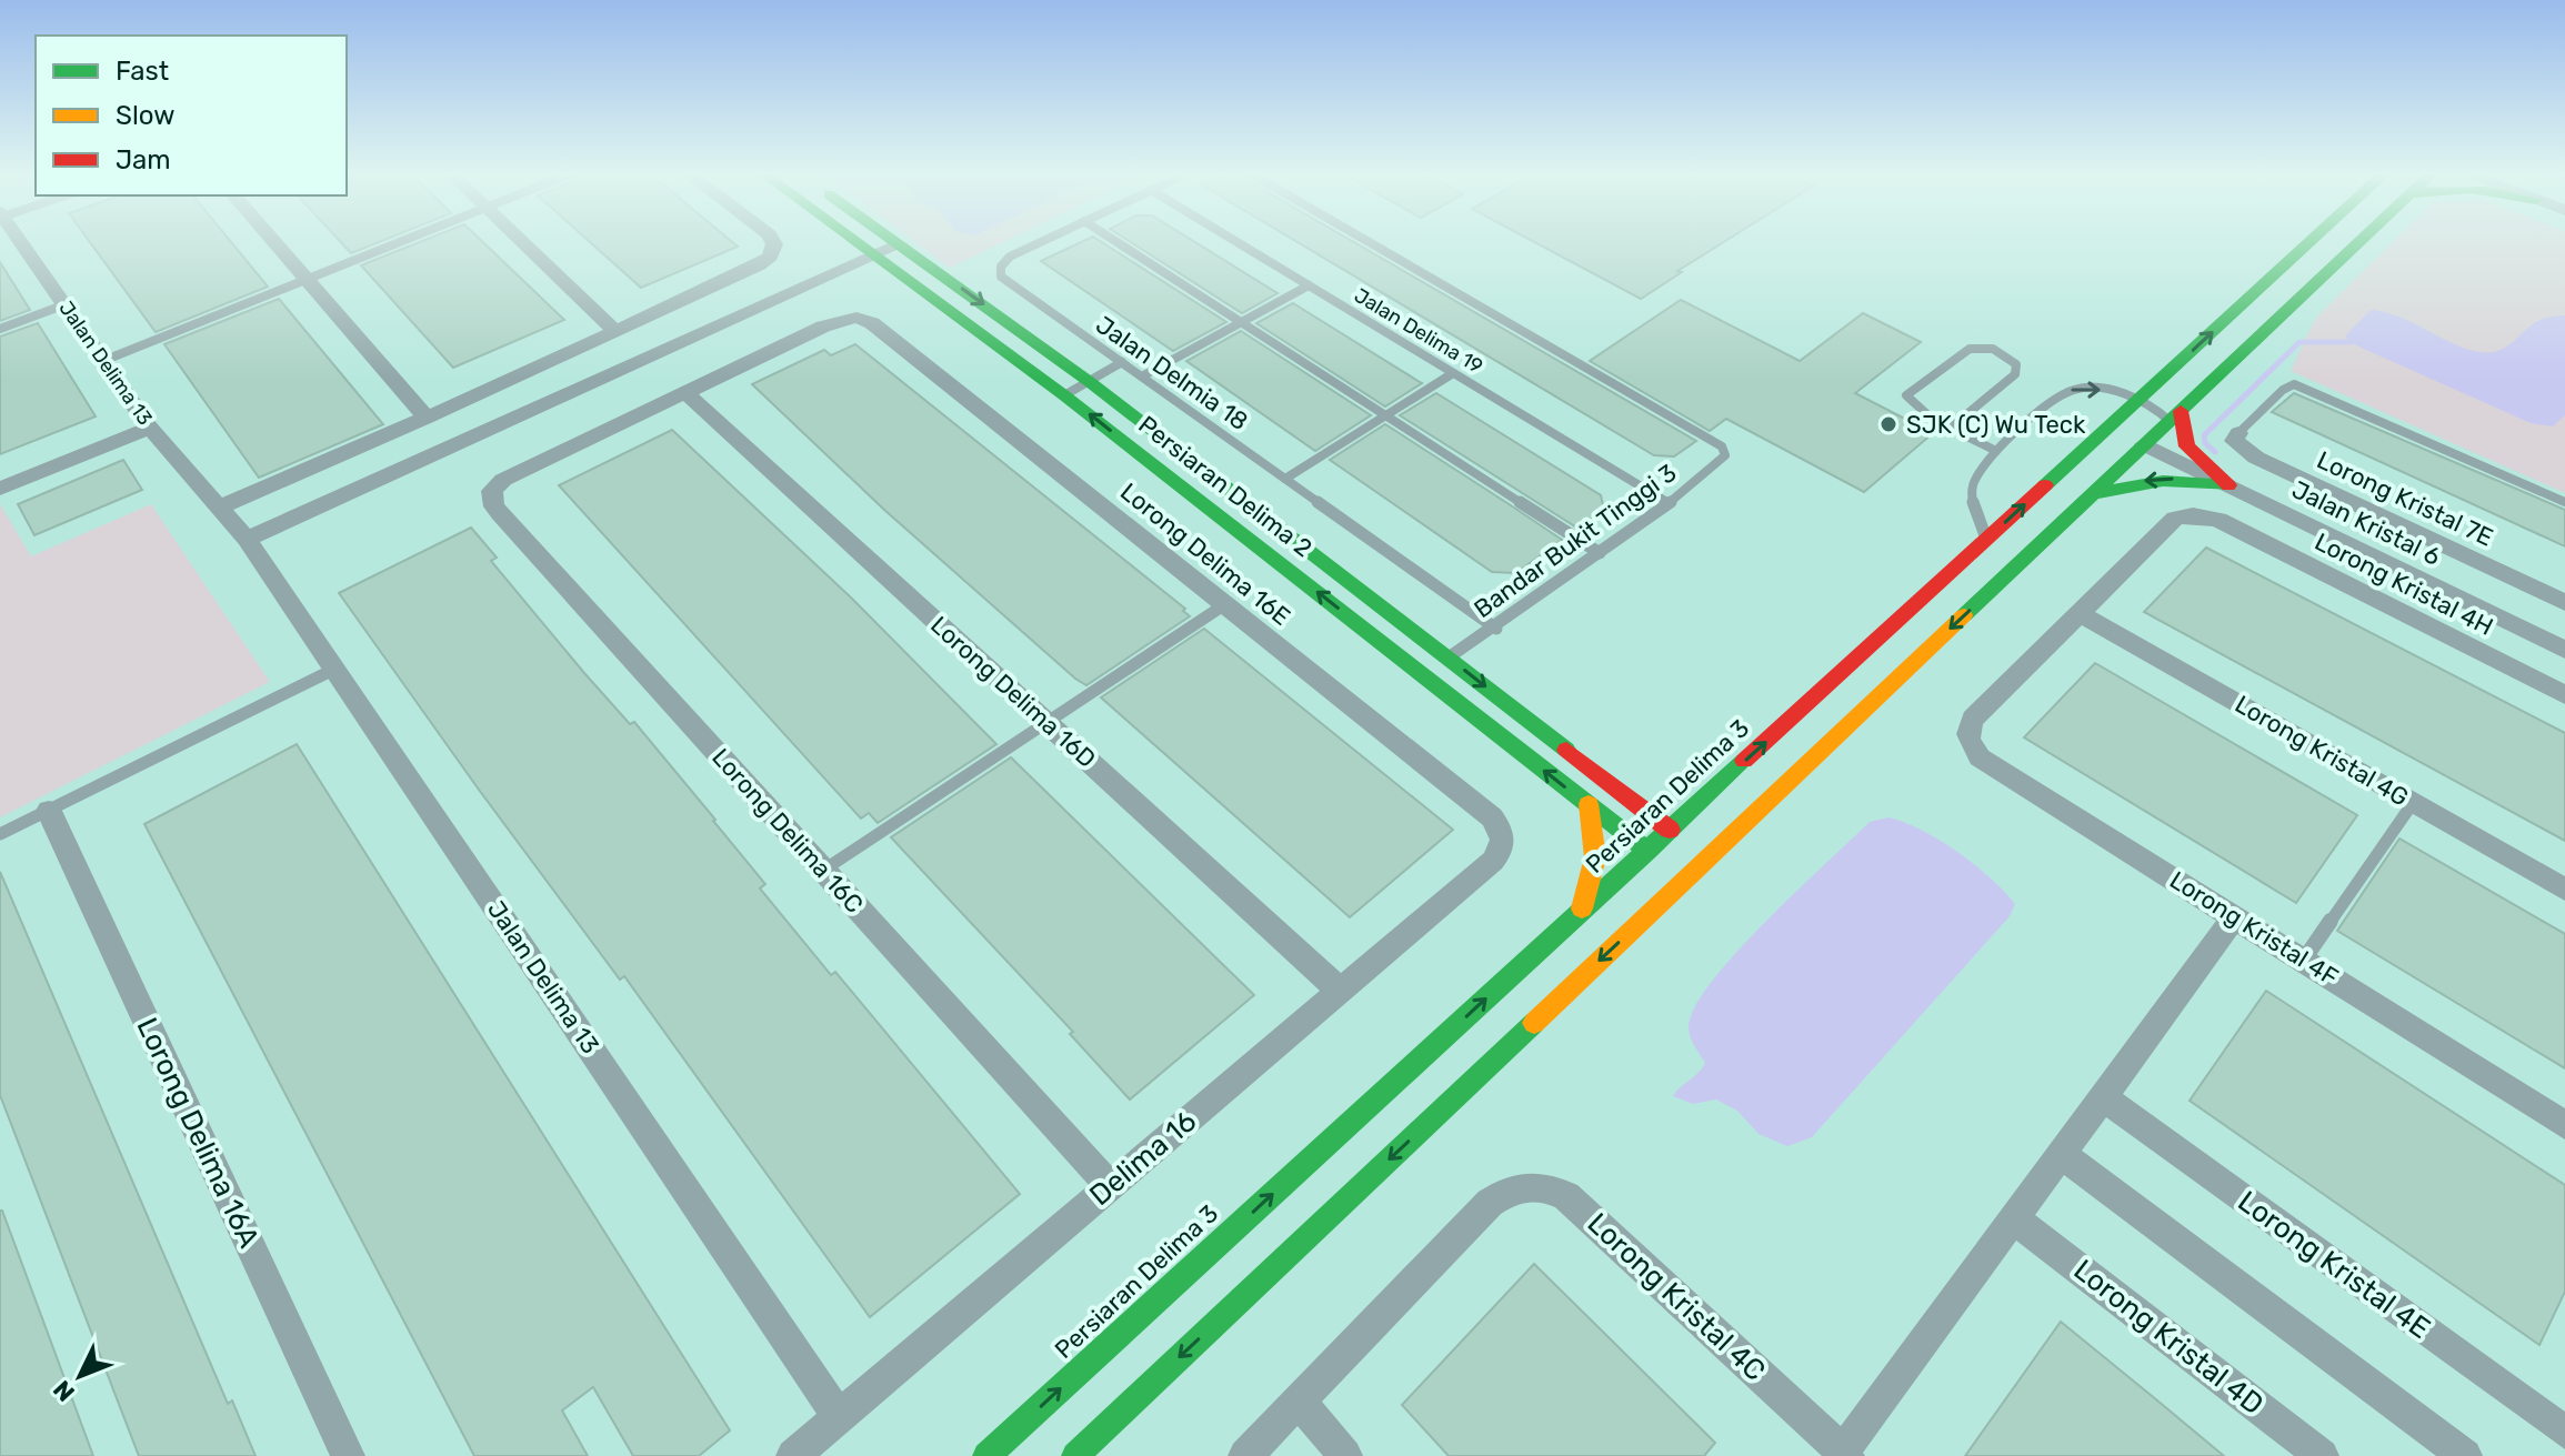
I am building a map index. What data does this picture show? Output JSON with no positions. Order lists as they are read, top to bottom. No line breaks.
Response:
{"streets":{"street":["Jalan Delima 13","Persiaran Delima 2","Lorong Kristal 7E","Jalan Kristal 6","Lorong Delima 16E","Lorong Kristal 4H","Lorong Delima 16D","Lorong Kristal 4G","Persiaran Delima 3","Lorong Delima 16C","Lorong Kristal 4F","Lorong Delima 16A","Delima 16","Lorong Kristal 4E","Lorong Kristal 4C","Lorong Kristal 4D"],"lane":["Jalan Delima 19","Jalan Delmia 18","Bandar Bukit Tinggi 3"]},"crossings":[["Jalan Delima 19","Bandar Bukit Tinggi 3"],["Jalan Delima 13","Delima 16"],["Jalan Delmia 18","Bandar Bukit Tinggi 3"],["Persiaran Delima 2","Bandar Bukit Tinggi 3"],["Persiaran Delima 2","Persiaran Delima 3"],["Lorong Delima 16E","Lorong Delima 16D"],["Lorong Delima 16E","Lorong Delima 16C"],["Lorong Delima 16E","Delima 16"],["Lorong Kristal 4H","Lorong Kristal 4G"],["Lorong Kristal 4H","Lorong Kristal 4F"],["Lorong Delima 16D","Lorong Delima 16C"],["Lorong Delima 16D","Delima 16"],["Lorong Kristal 4G","Lorong Kristal 4F"],["Lorong Delima 16C","Delima 16"]],"places":["SJK (C) Wu Teck"],"legend":["Fast","Slow","Jam"],"north":"bottom left"}
